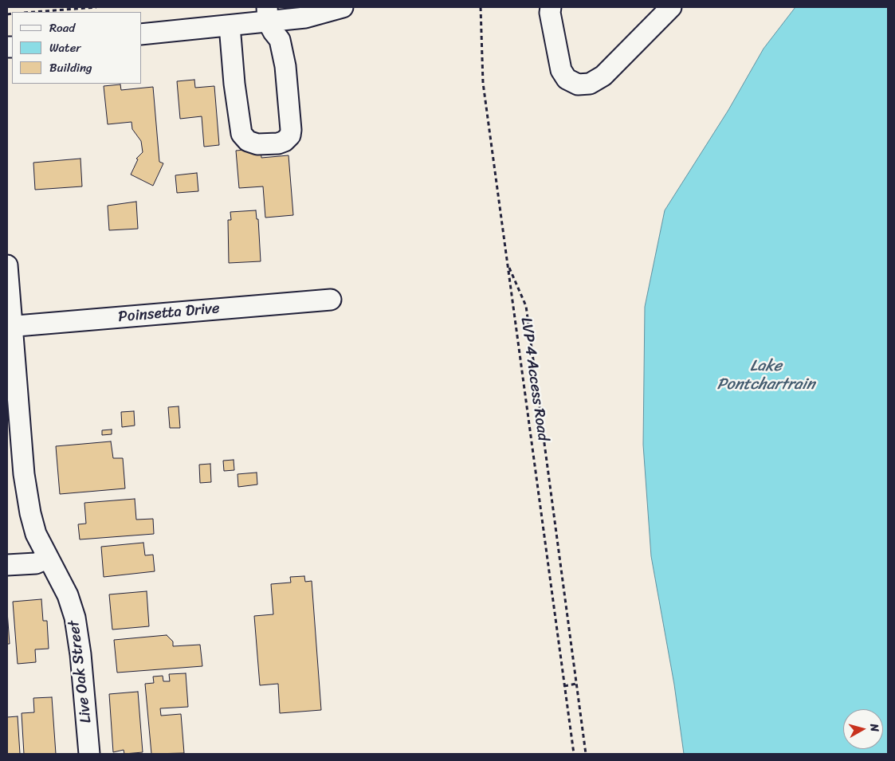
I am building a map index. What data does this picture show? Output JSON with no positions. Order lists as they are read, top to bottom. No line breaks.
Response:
{"streets":{"street":["Poinsetta Drive","Live Oak Street"],"path":["LVP 4 Access Road"]},"crossings":[["Poinsetta Drive","Live Oak Street"]],"water":["Lake Pontchartrain"],"legend":["Road","Water","Building"],"north":"right"}
